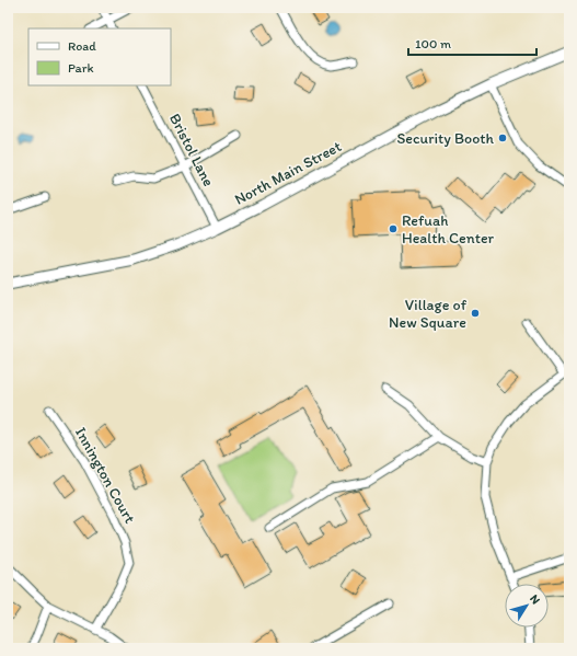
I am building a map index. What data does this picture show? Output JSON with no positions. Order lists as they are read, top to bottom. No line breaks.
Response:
{"streets":{"main road":["North Main Street"],"street":["Bristol Lane","Innington Court"]},"crossings":[["Bristol Lane","North Main Street"]],"places":["Security Booth","Refuah Health Center","Village of New Square"],"legend":["Road","Park"],"scale_bar":"100 m","north":"top right"}
